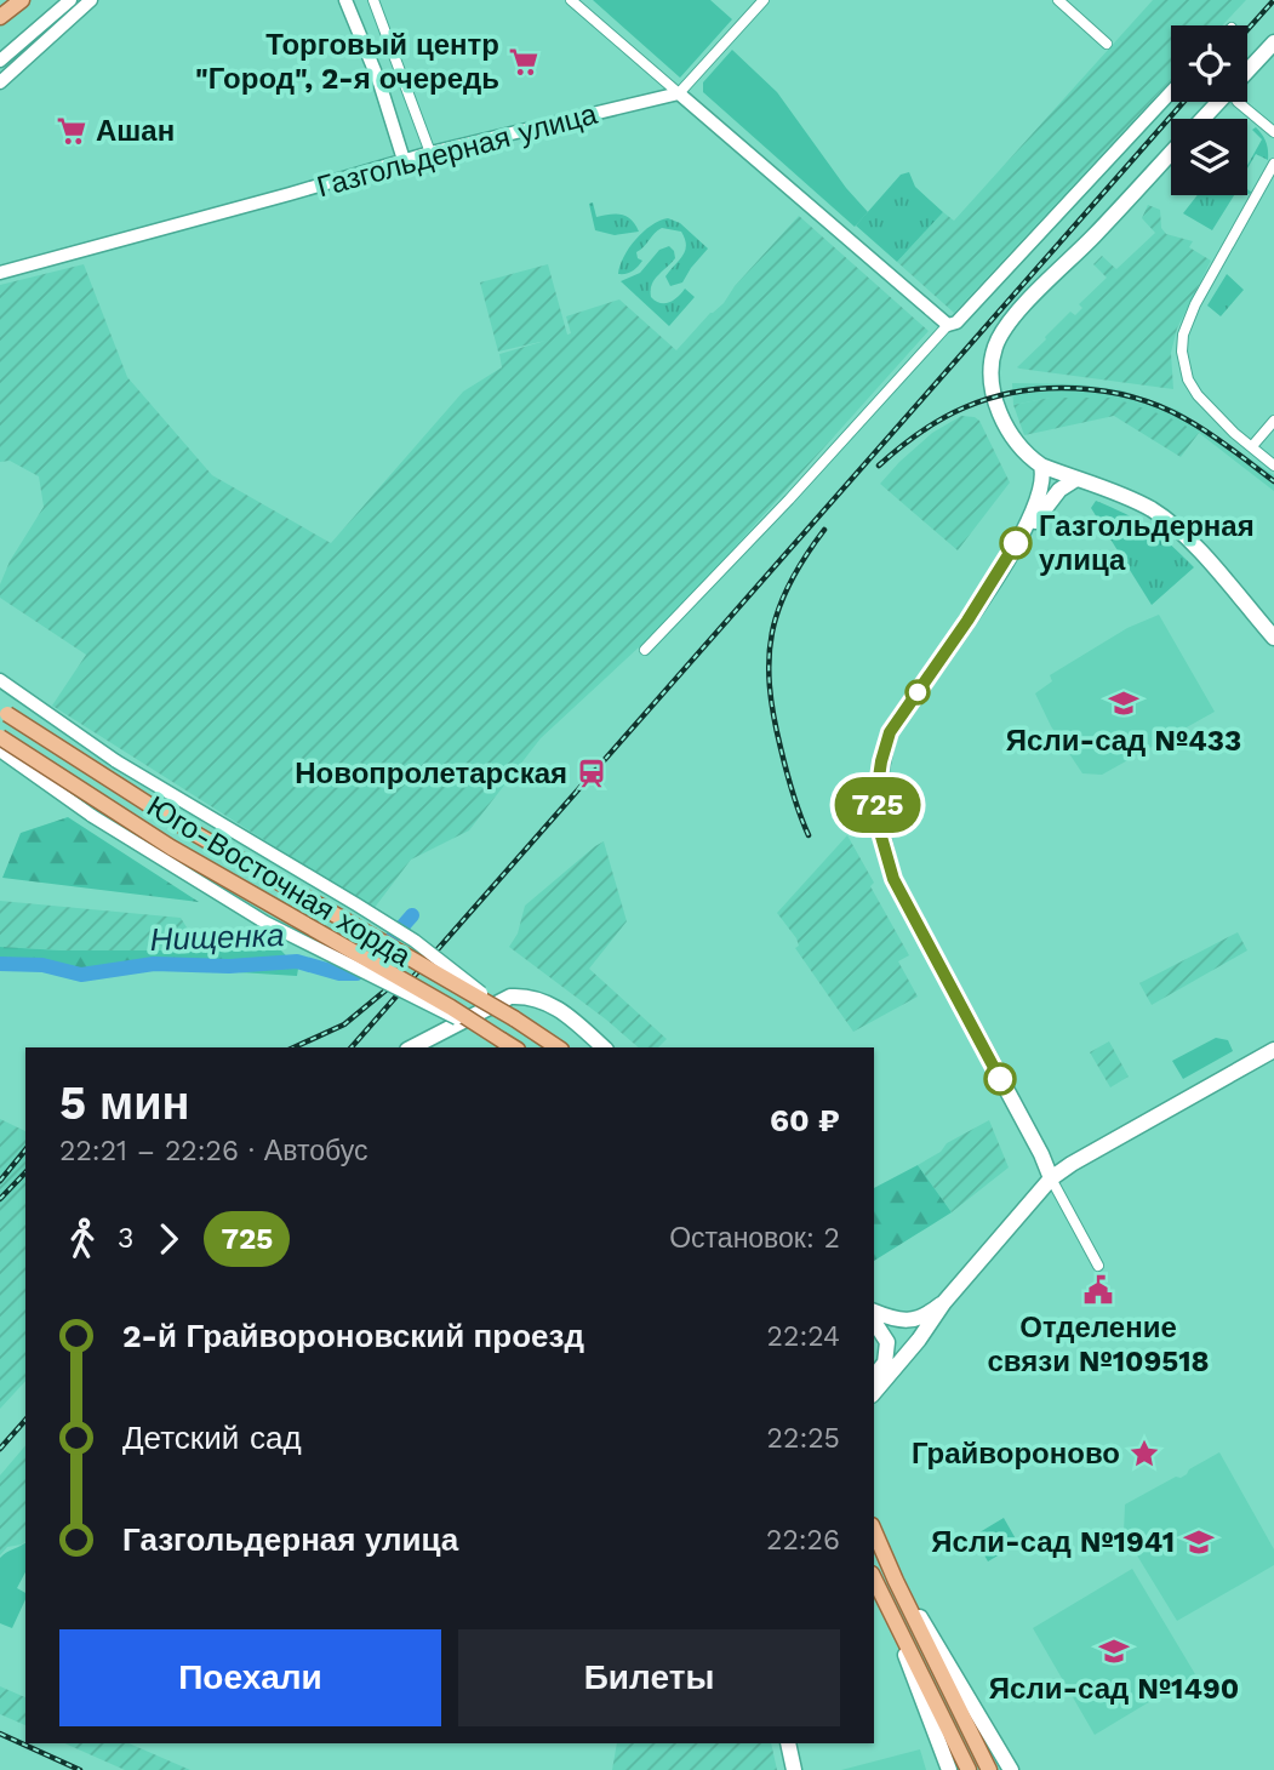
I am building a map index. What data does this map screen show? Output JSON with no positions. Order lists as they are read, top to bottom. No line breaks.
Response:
{"streets":{"main road":["Юго-Восточная хорда"],"street":["Газгольдерная улица"]},"water":["Нищенка"],"places":{"supermarket":["Торговый центр \"Город\", 2-я очередь","Ашан"],"other":["Газгольдерная улица"],"school or university":["Ясли-сад №433","Ясли-сад №1941","Ясли-сад №1490"],"station":["Новопролетарская"],"public building":["Отделение связи №109518"],"place":["Грайвороново"]},"lines":["bus line 725"],"page":{"on_map":"725","heading":["5 мин","22:21 – 22:26 · Автобус","60 ₽"],"legs":["3","725","Остановок: 2"],"list":[{"name":"2-й Грайвороновский проезд","value":"22:24"},{"name":"Детский сад","value":"22:25"},{"name":"Газгольдерная улица","value":"22:26"}],"buttons":["Поехали","Билеты"]}}
